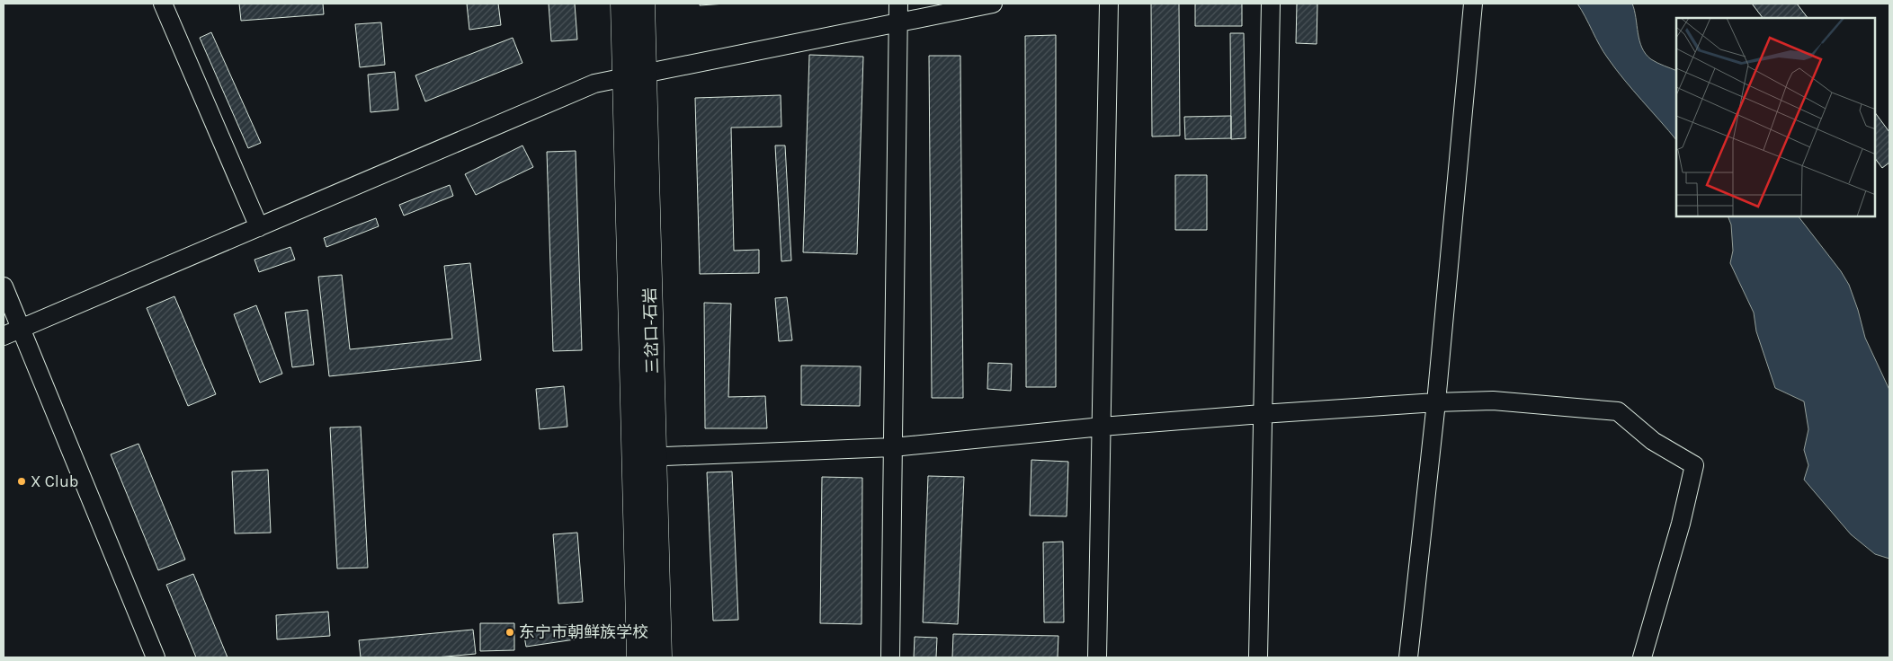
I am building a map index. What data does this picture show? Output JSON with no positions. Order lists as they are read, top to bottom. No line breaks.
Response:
{"streets":{"highway":["三岔口-石岩"]},"places":["X Club","东宁市朝鲜族学校"]}
